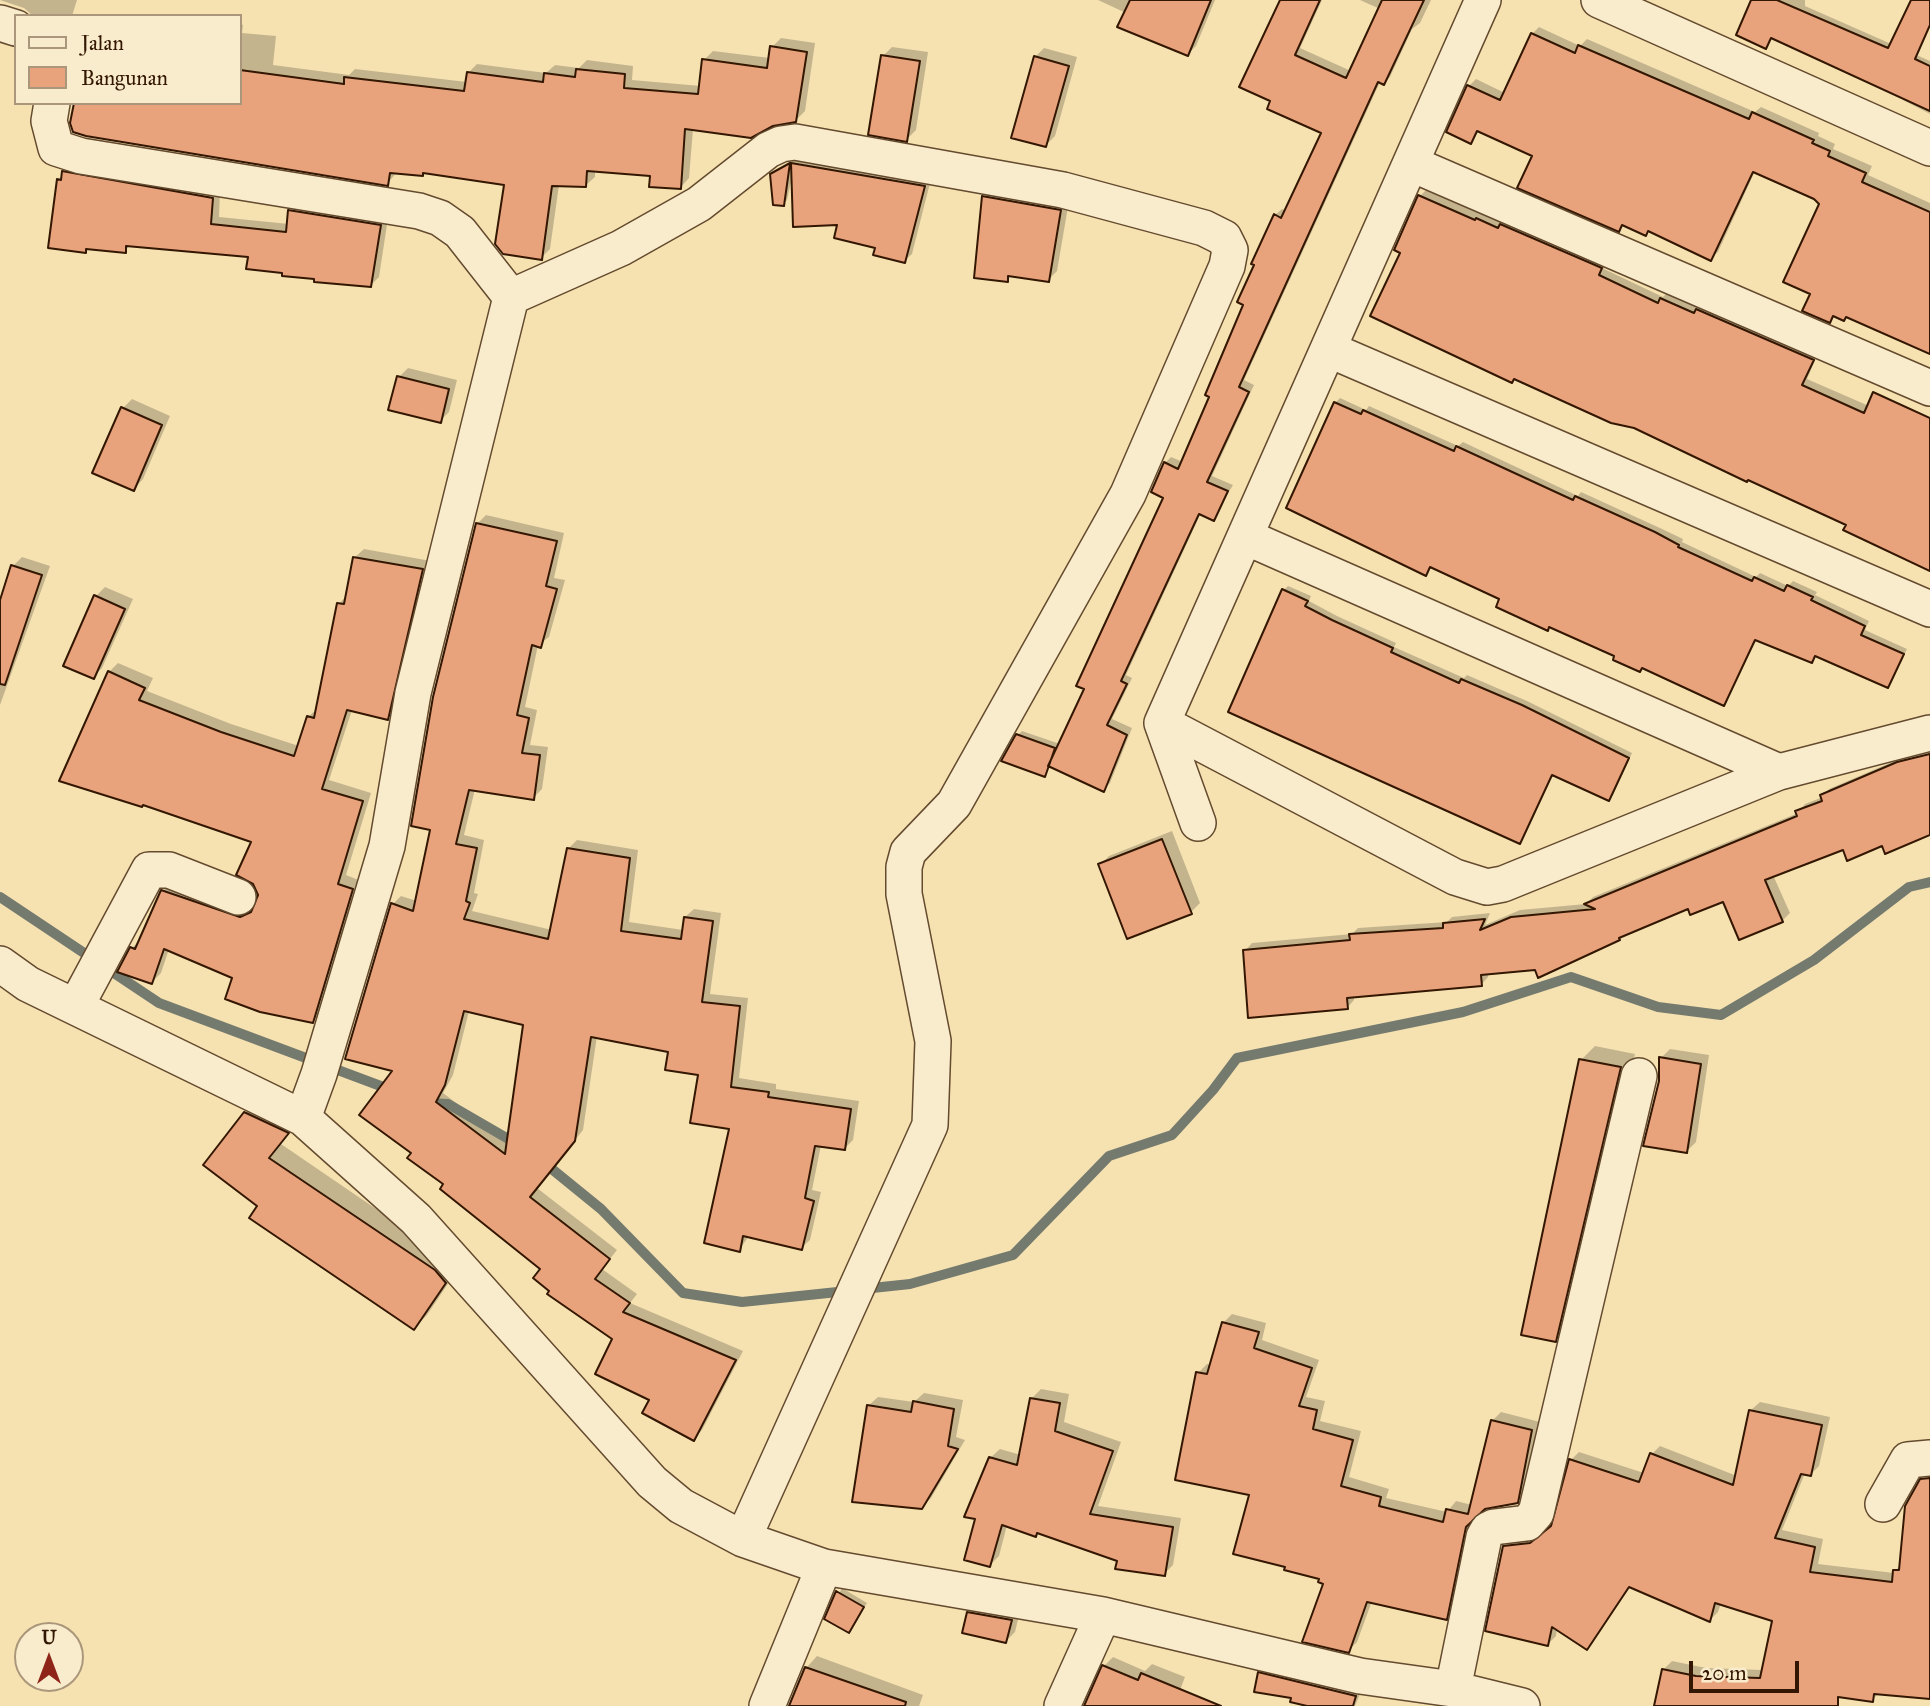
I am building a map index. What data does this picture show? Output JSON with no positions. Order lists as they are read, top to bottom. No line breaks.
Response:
{"legend":["Jalan","Bangunan"],"scale_bar":"20 m","north":"top"}
